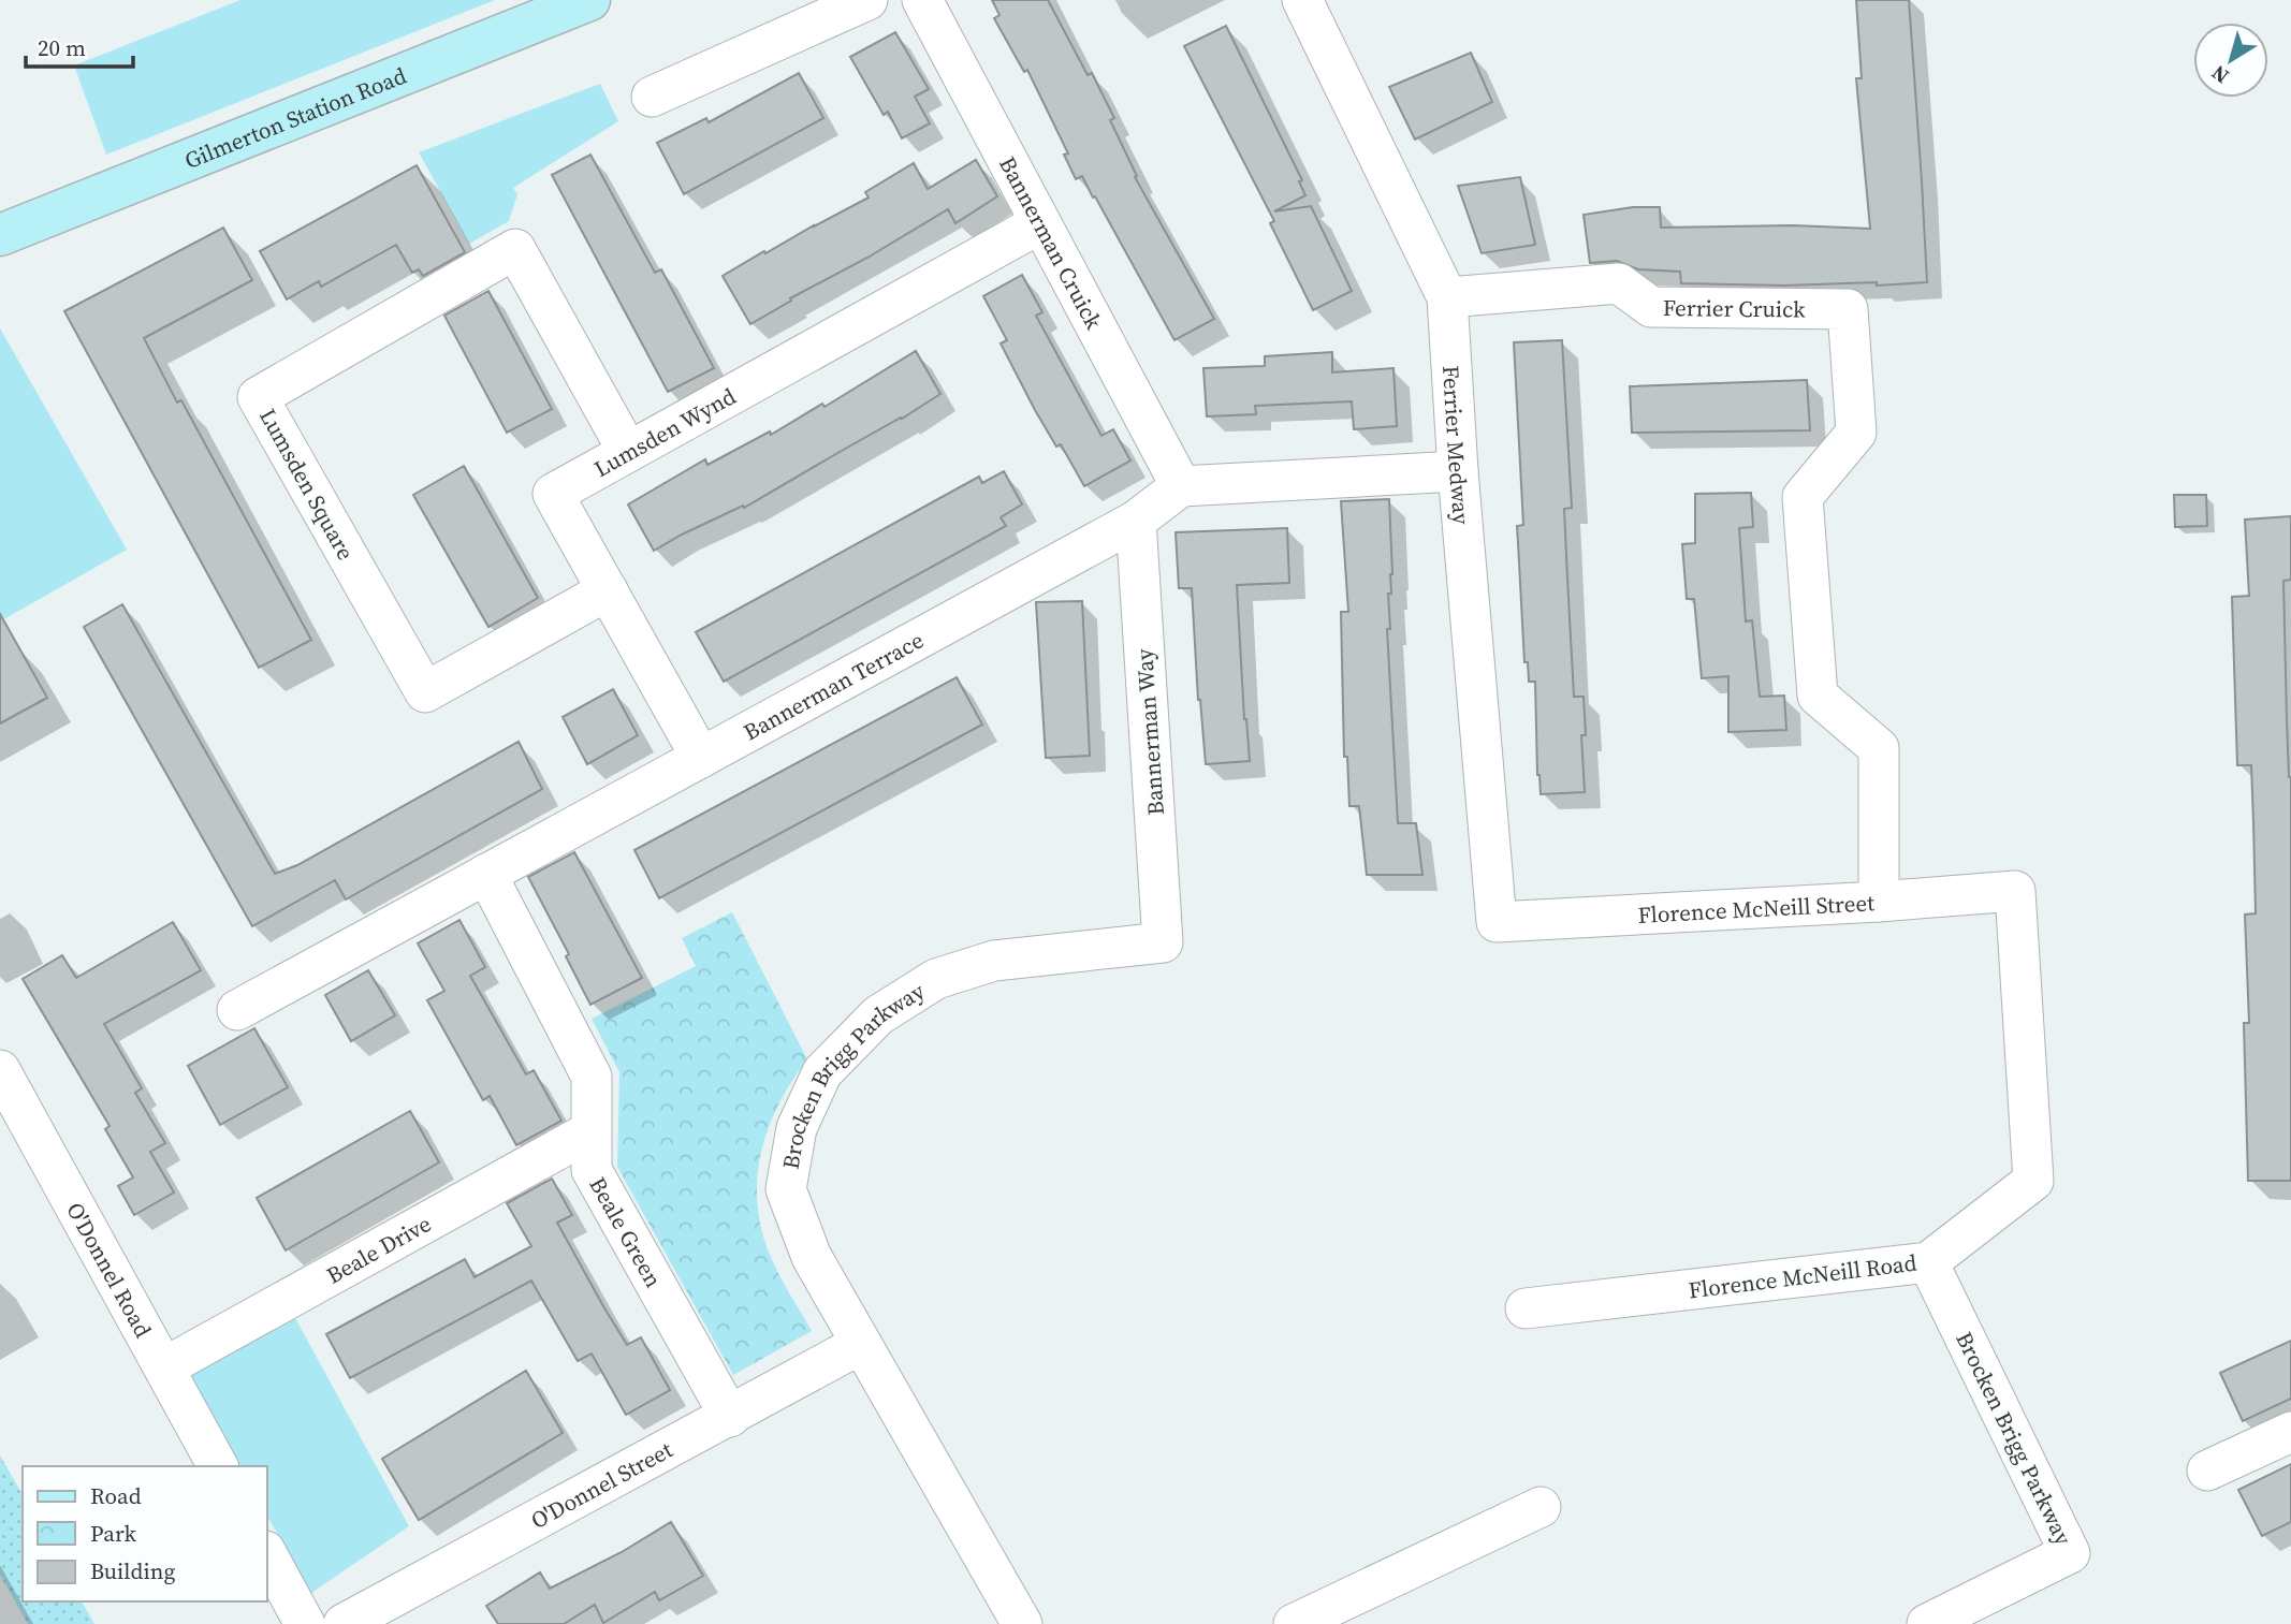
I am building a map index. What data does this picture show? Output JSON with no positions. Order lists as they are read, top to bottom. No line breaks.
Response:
{"streets":{"street":["Gilmerton Station Road","Bannerman Cruick","Ferrier Cruick","Lumsden Wynd","Ferrier Medway","Lumsden Square","Bannerman Terrace","Bannerman Way","Florence McNeill Street","Brocken Brigg Parkway","Beale Green","Beale Drive","O'Donnel Road","Florence McNeill Road","O'Donnel Street"]},"crossings":[["Bannerman Cruick","Lumsden Wynd"],["Bannerman Cruick","Bannerman Terrace"],["Ferrier Cruick","Ferrier Medway"],["Ferrier Cruick","Florence McNeill Street"],["Lumsden Wynd","Lumsden Square"],["Lumsden Wynd","Bannerman Terrace"],["Ferrier Medway","Florence McNeill Street"],["Bannerman Terrace","Bannerman Way"],["Bannerman Terrace","Beale Green"],["Bannerman Way","Brocken Brigg Parkway"],["Florence McNeill Street","Florence McNeill Road"],["Brocken Brigg Parkway","Florence McNeill Road"],["Brocken Brigg Parkway","O'Donnel Street"],["Beale Green","Beale Drive"],["Beale Green","O'Donnel Street"],["Beale Drive","O'Donnel Road"]],"legend":["Road","Park","Building"],"scale_bar":"20 m","north":"bottom left"}
